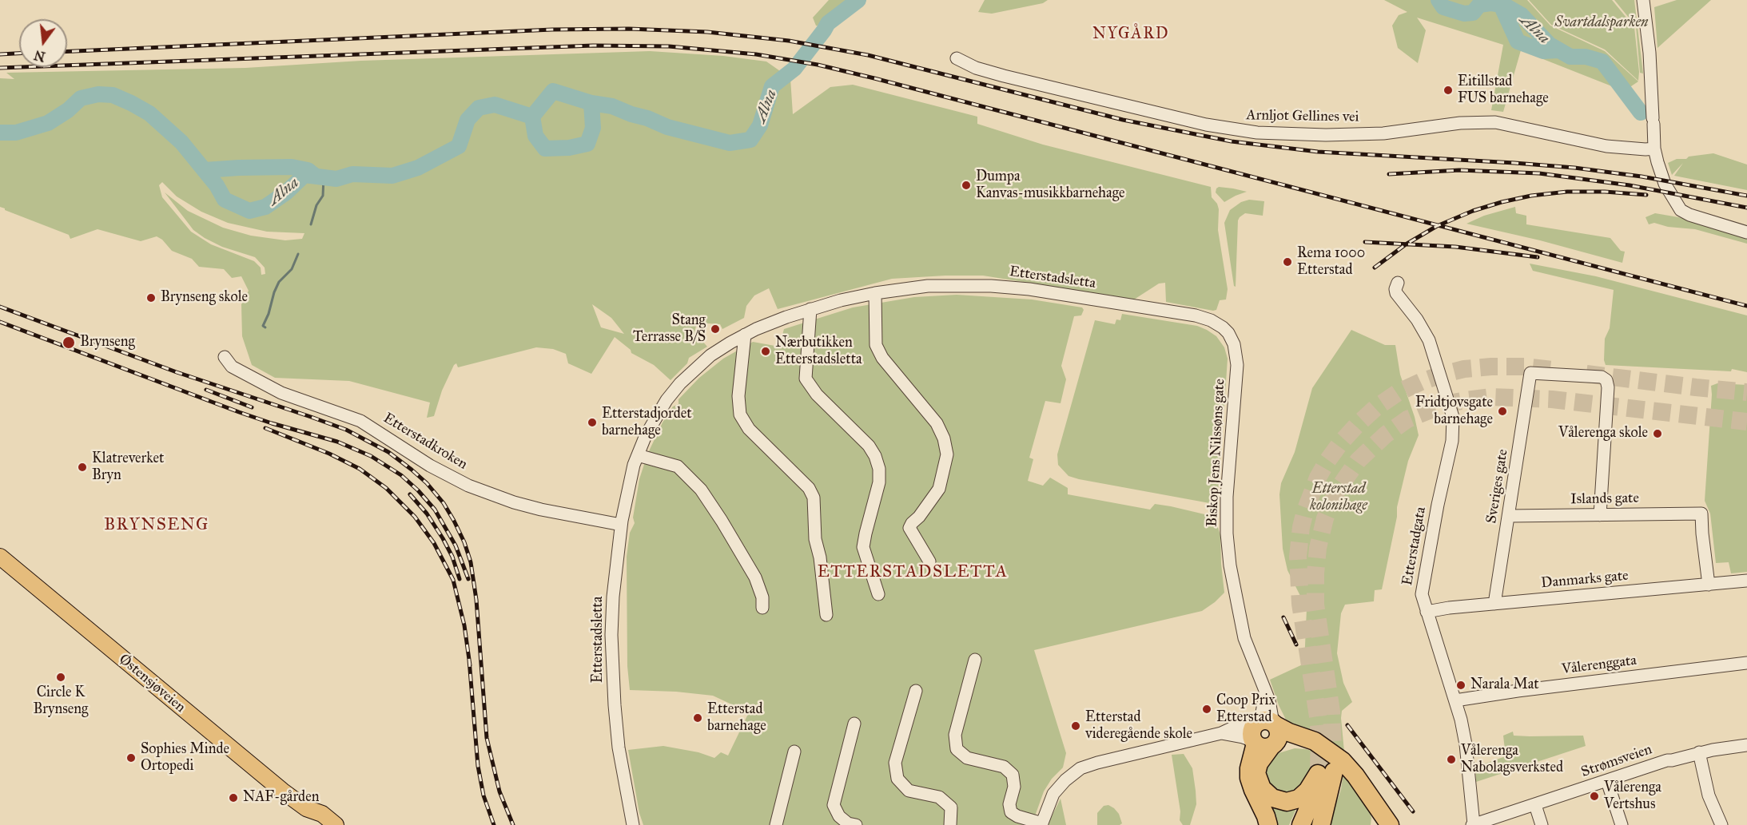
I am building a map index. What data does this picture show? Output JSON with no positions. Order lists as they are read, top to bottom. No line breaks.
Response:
{"streets":{"main road":["Østensjøveien"],"street":["Arnljot Gellines vei","Etterstadsletta","Etterstadkroken","Biskop Jens Nilssøns gate","Sveriges gate","Islands gate","Etterstadgata","Danmarks gate","Vålerenggata","Strømsveien"]},"crossings":[["Etterstadsletta","Etterstadkroken"],["Etterstadsletta","Biskop Jens Nilssøns gate"],["Sveriges gate","Islands gate"],["Sveriges gate","Danmarks gate"],["Islands gate","Danmarks gate"],["Etterstadgata","Danmarks gate"],["Etterstadgata","Vålerenggata"],["Etterstadgata","Strømsveien"]],"districts":["NYGÅRD","BRYNSENG","ETTERSTADSLETTA"],"water":["Alna"],"parks":["Svartdalsparken","Etterstad kolonihage"],"places":["Eitillstad FUS barnehage","Dumpa Kanvas-musikkbarnehage","Rema 1000 Etterstad","Brynseng skole","Stang Terrasse B/S","Brynseng","Nærbutikken Etterstadsletta","Fridtjovsgate barnehage","Etterstadjordet barnehage","Vålerenga skole","Klatreverket Bryn","Circle K Brynseng","Narala Mat","Coop Prix Etterstad","Etterstad barnehage","Etterstad videregående skole","Sophies Minde Ortopedi","Vålerenga Nabolagsverksted","Vålerenga Vertshus","NAF-gården"],"north":"bottom"}
